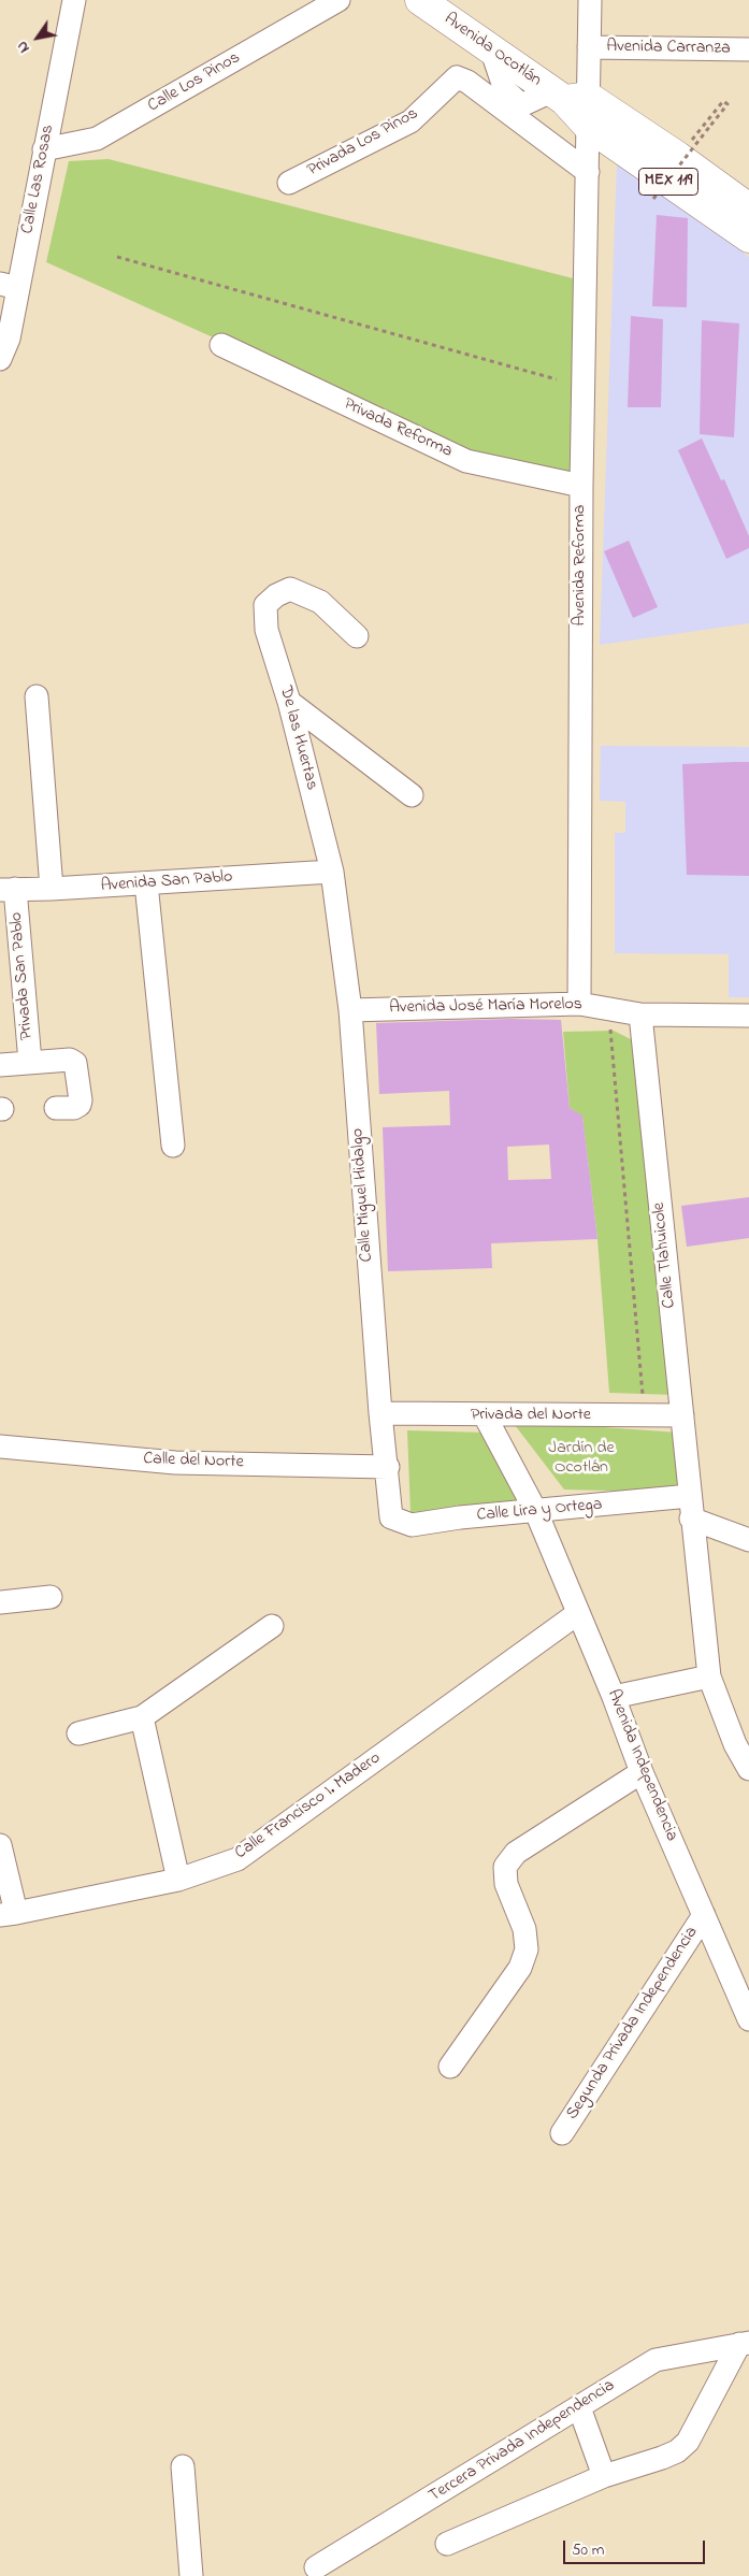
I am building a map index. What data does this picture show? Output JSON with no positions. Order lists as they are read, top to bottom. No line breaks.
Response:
{"streets":{"main road":["Avenida Ocotlán","MEX 119"],"street":["Avenida Carranza","Calle Los Pinos","Privada Los Pinos","Calle Las Rosas","Privada Reforma","Avenida Reforma","De las Huertas","Avenida San Pablo","Privada San Pablo","Avenida José María Morelos","Calle Miguel Hidalgo","Calle Tlahuicole","Privada del Norte","Calle del Norte","Calle Lira y Ortega","Avenida Independencia","Calle Francisco I. Madero","Segunda Privada Independencia","Tercera Privada Independencia"]},"crossings":[["Avenida Carranza","Avenida Reforma"],["Avenida Ocotlán","Avenida Reforma"],["Calle Los Pinos","Calle Las Rosas"],["Privada Los Pinos","Avenida Reforma"],["Privada Reforma","Avenida Reforma"],["Avenida Reforma","Avenida José María Morelos"],["De las Huertas","Avenida San Pablo"],["De las Huertas","Calle Miguel Hidalgo"],["Avenida San Pablo","Privada San Pablo"],["Avenida San Pablo","Calle Miguel Hidalgo"],["Avenida José María Morelos","Calle Miguel Hidalgo"],["Avenida José María Morelos","Calle Tlahuicole"],["Calle Miguel Hidalgo","Privada del Norte"],["Calle Miguel Hidalgo","Calle del Norte"],["Calle Miguel Hidalgo","Calle Lira y Ortega"],["Calle Tlahuicole","Privada del Norte"],["Calle Tlahuicole","Calle Lira y Ortega"],["Privada del Norte","Avenida Independencia"],["Calle Lira y Ortega","Avenida Independencia"],["Avenida Independencia","Calle Francisco I. Madero"],["Avenida Independencia","Segunda Privada Independencia"]],"parks":["Jardín de Ocotlán"],"scale_bar":"50 m","north":"bottom left"}
